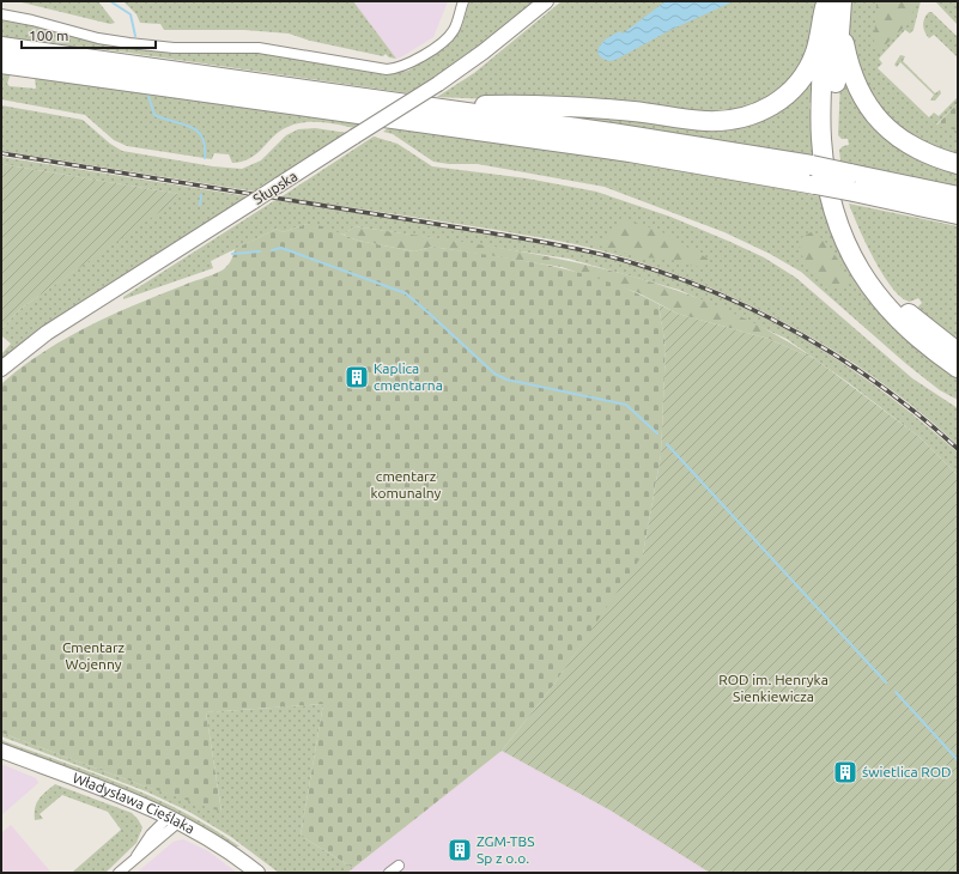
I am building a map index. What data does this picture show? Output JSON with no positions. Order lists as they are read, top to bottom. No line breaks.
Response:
{"streets":{"main road":["Słupska","Władysława Cieślaka"]},"parks":["cmentarz komunalny","Cmentarz Wojenny","ROD im. Henryka Sienkiewicza"],"places":{"building":["Kaplica cmentarna","świetlica ROD","ZGM-TBS Sp z o.o."]},"scale_bar":"100 m"}
